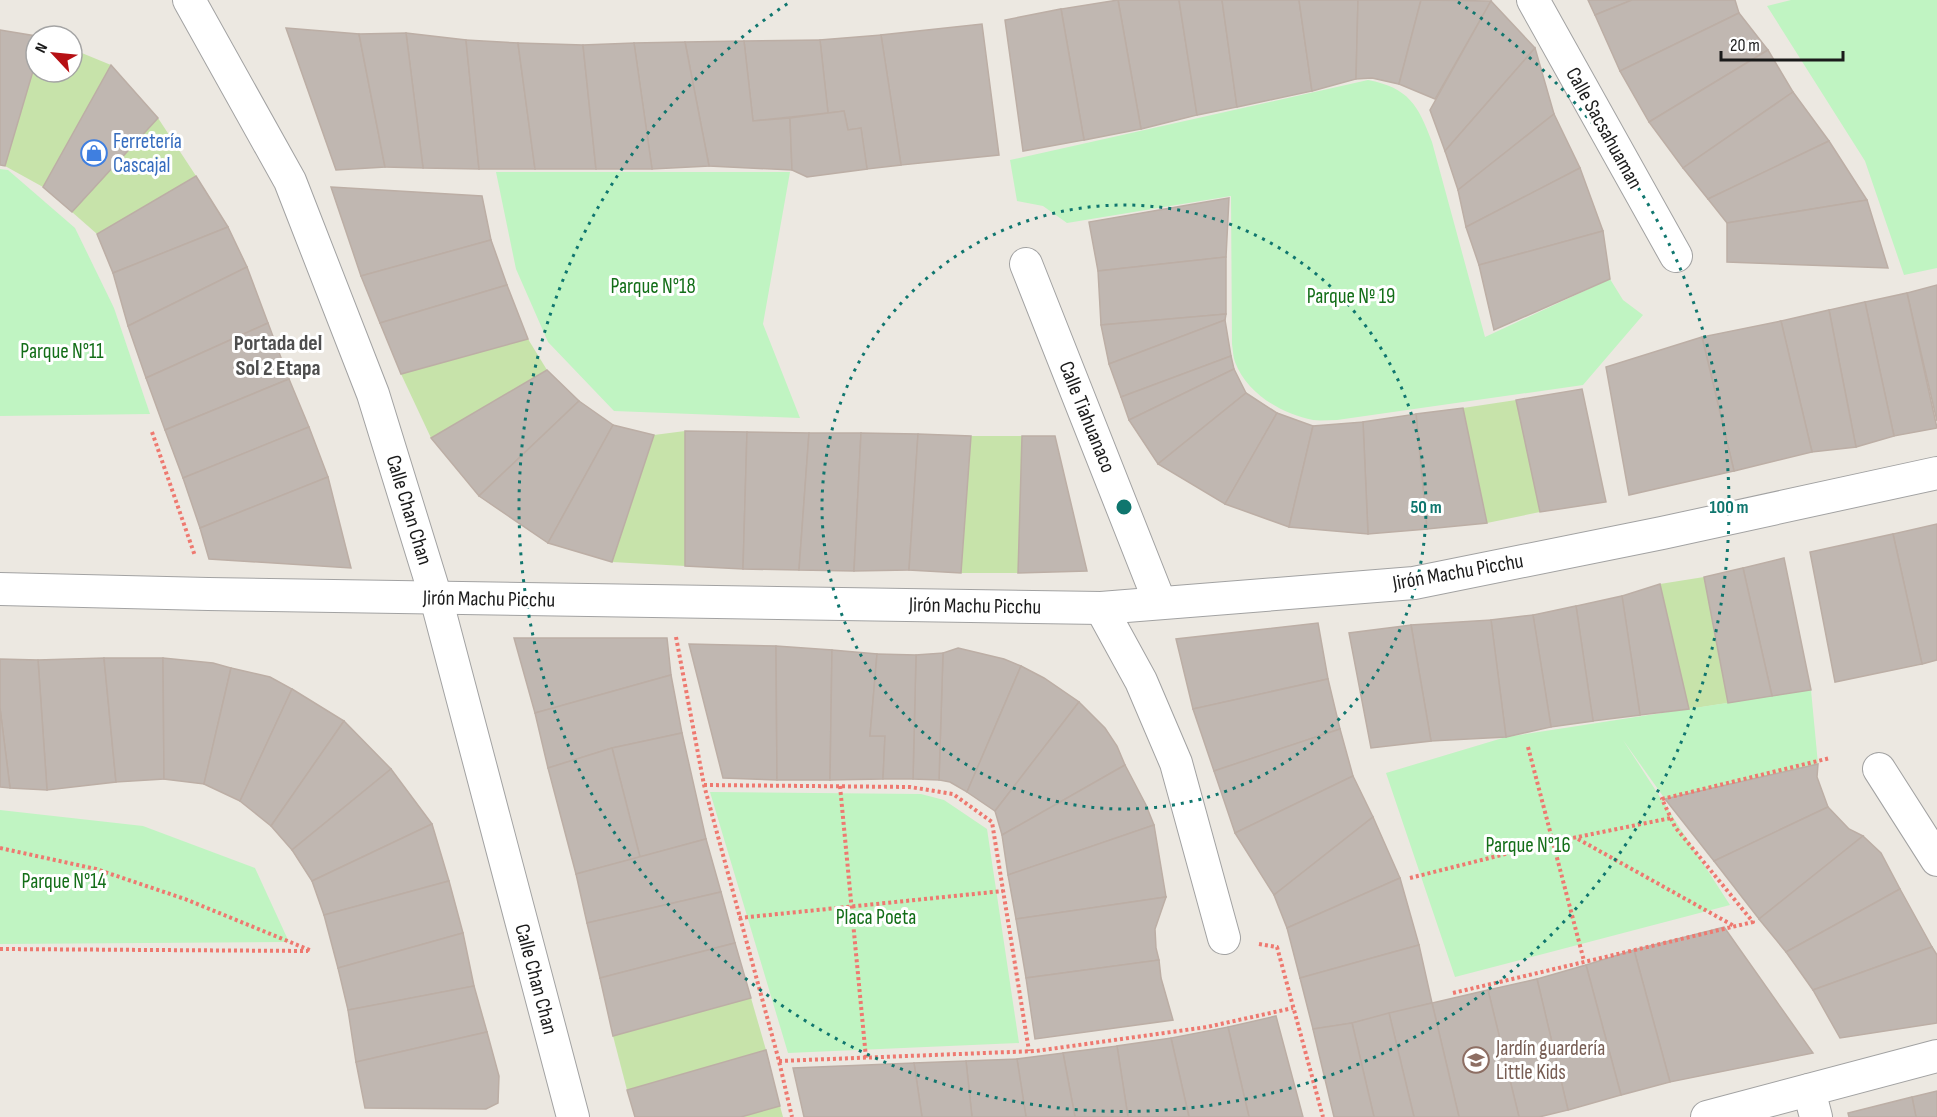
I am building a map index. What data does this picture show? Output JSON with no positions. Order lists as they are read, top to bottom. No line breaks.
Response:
{"streets":{"street":["Calle Sacsahuaman","Calle Tiahuanaco","Calle Chan Chan","Jirón Machu Picchu"]},"crossings":[["Calle Tiahuanaco","Jirón Machu Picchu"],["Calle Chan Chan","Jirón Machu Picchu"]],"districts":["Portada del Sol 2 Etapa"],"parks":["Parque N°18","Parque Nº 19","Parque N°11","Parque N°16","Parque N°14","Placa Poeta"],"places":{"shop":["Ferretería Cascajal"],"school or university":["Jardín guardería Little Kids"]},"scale_bar":"20 m","north":"top left","rings":["50 m","100 m"]}
